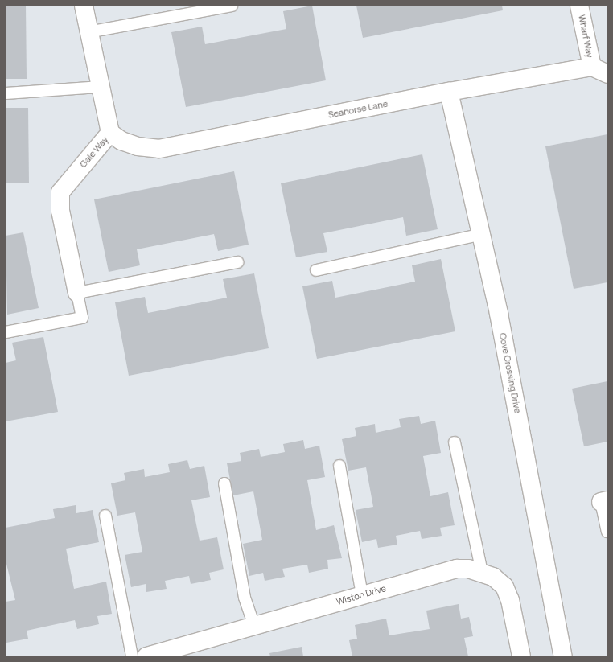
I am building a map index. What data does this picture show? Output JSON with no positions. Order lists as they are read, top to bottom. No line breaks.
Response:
{"streets":{"street":["Wharf Way","Seahorse Lane","Gale Way","Cove Crossing Drive","Wiston Drive"]},"crossings":[["Wharf Way","Seahorse Lane"],["Seahorse Lane","Gale Way"],["Seahorse Lane","Cove Crossing Drive"]]}
